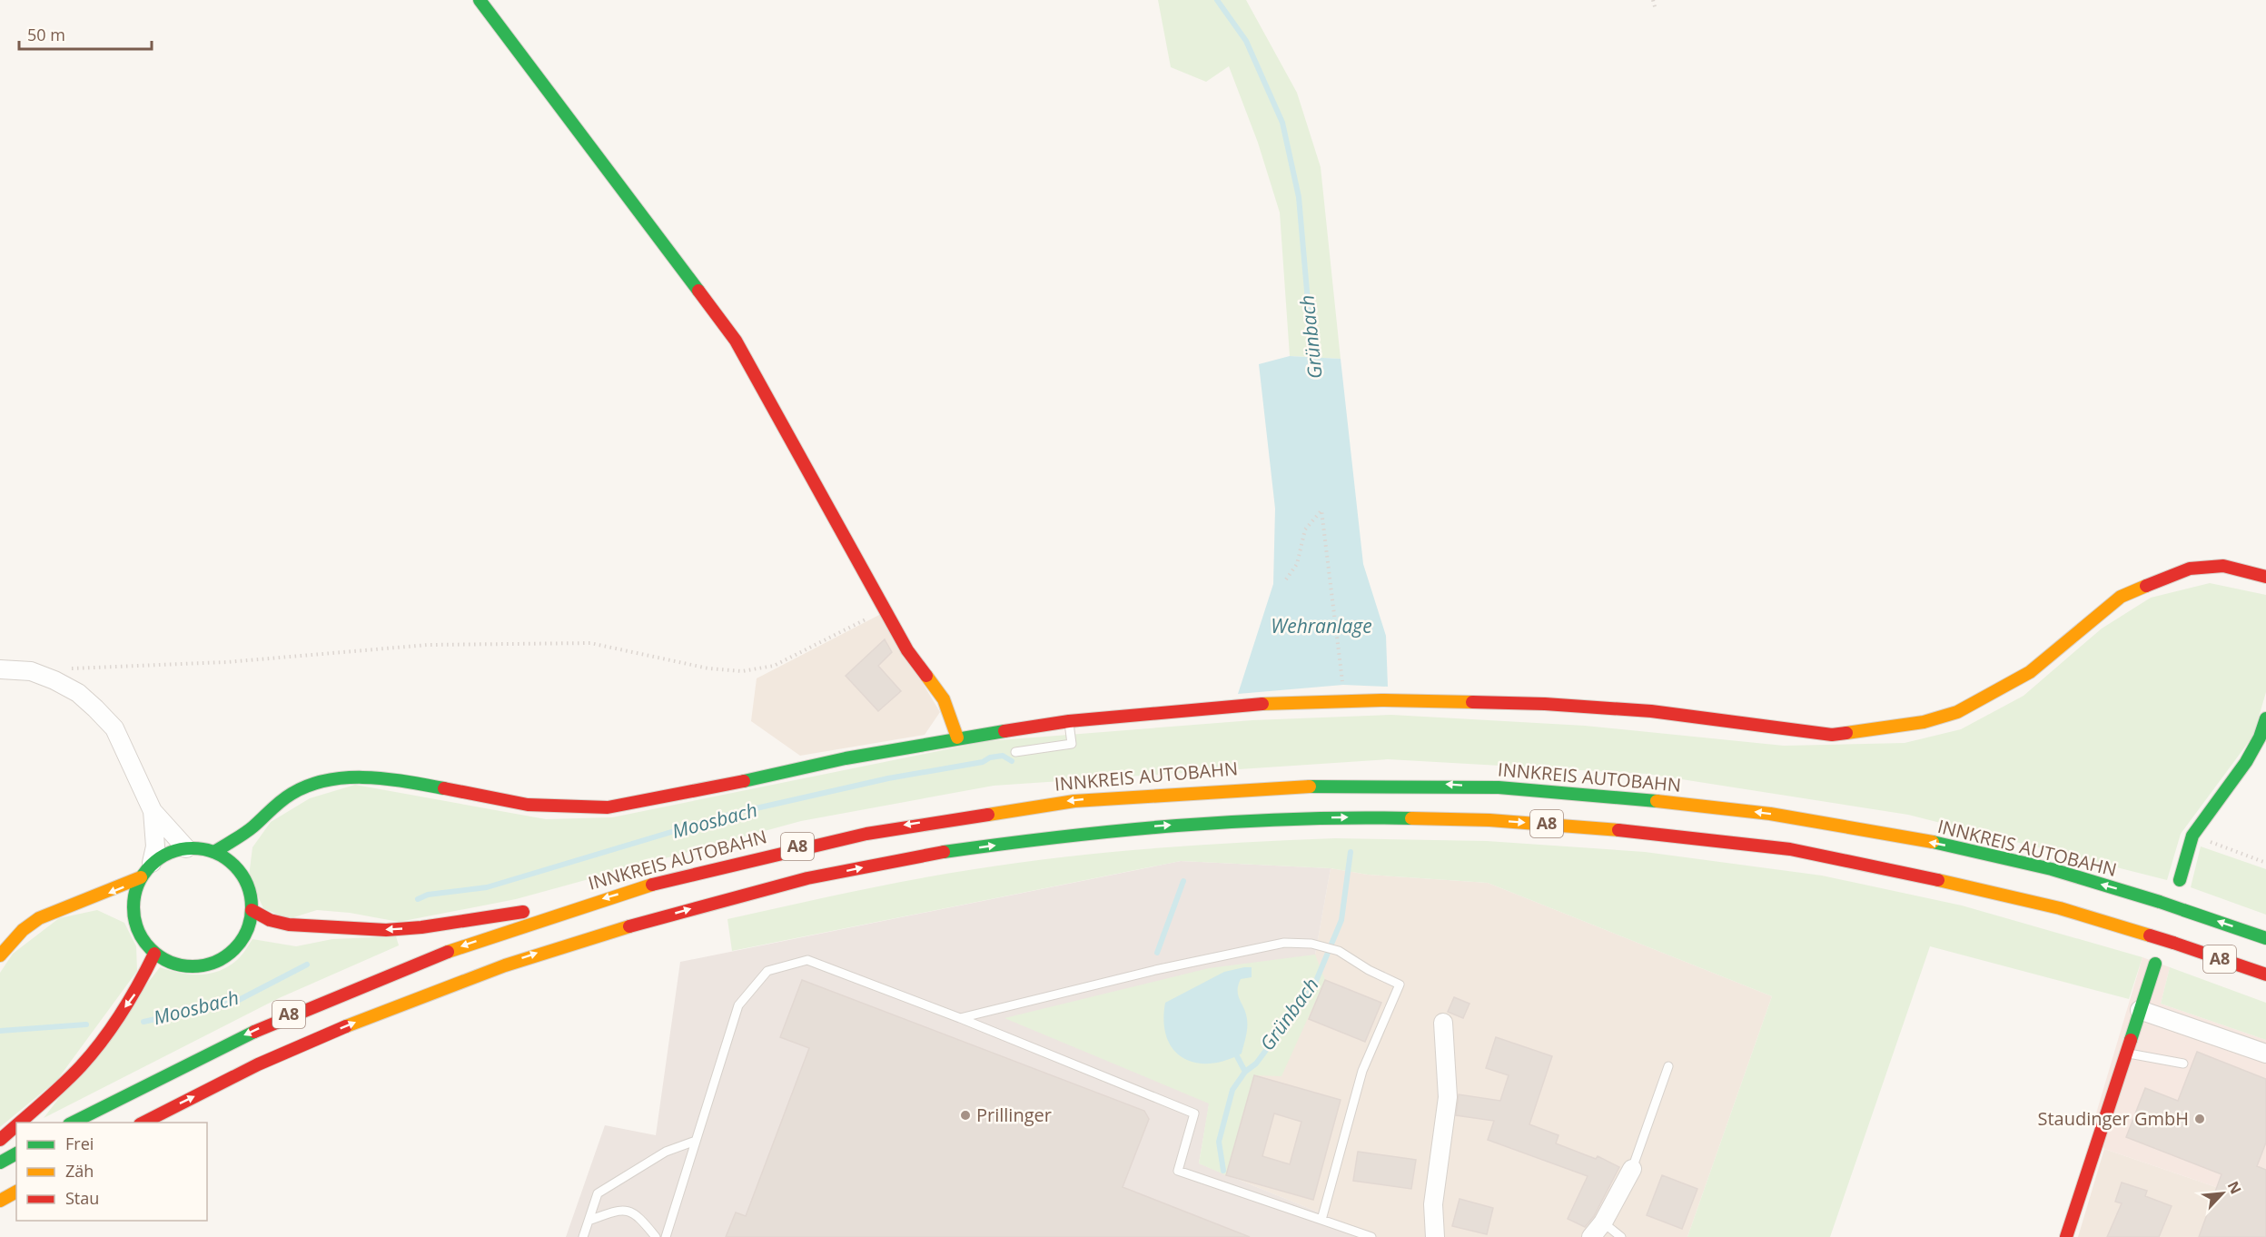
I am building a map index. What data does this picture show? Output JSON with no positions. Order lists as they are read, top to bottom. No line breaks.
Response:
{"streets":{"main road":["INNKREIS AUTOBAHN","A8"]},"water":["Grünbach","Wehranlage","Moosbach"],"places":["Prillinger","Staudinger GmbH"],"legend":["Frei","Zäh","Stau"],"scale_bar":"50 m","north":"top right"}
